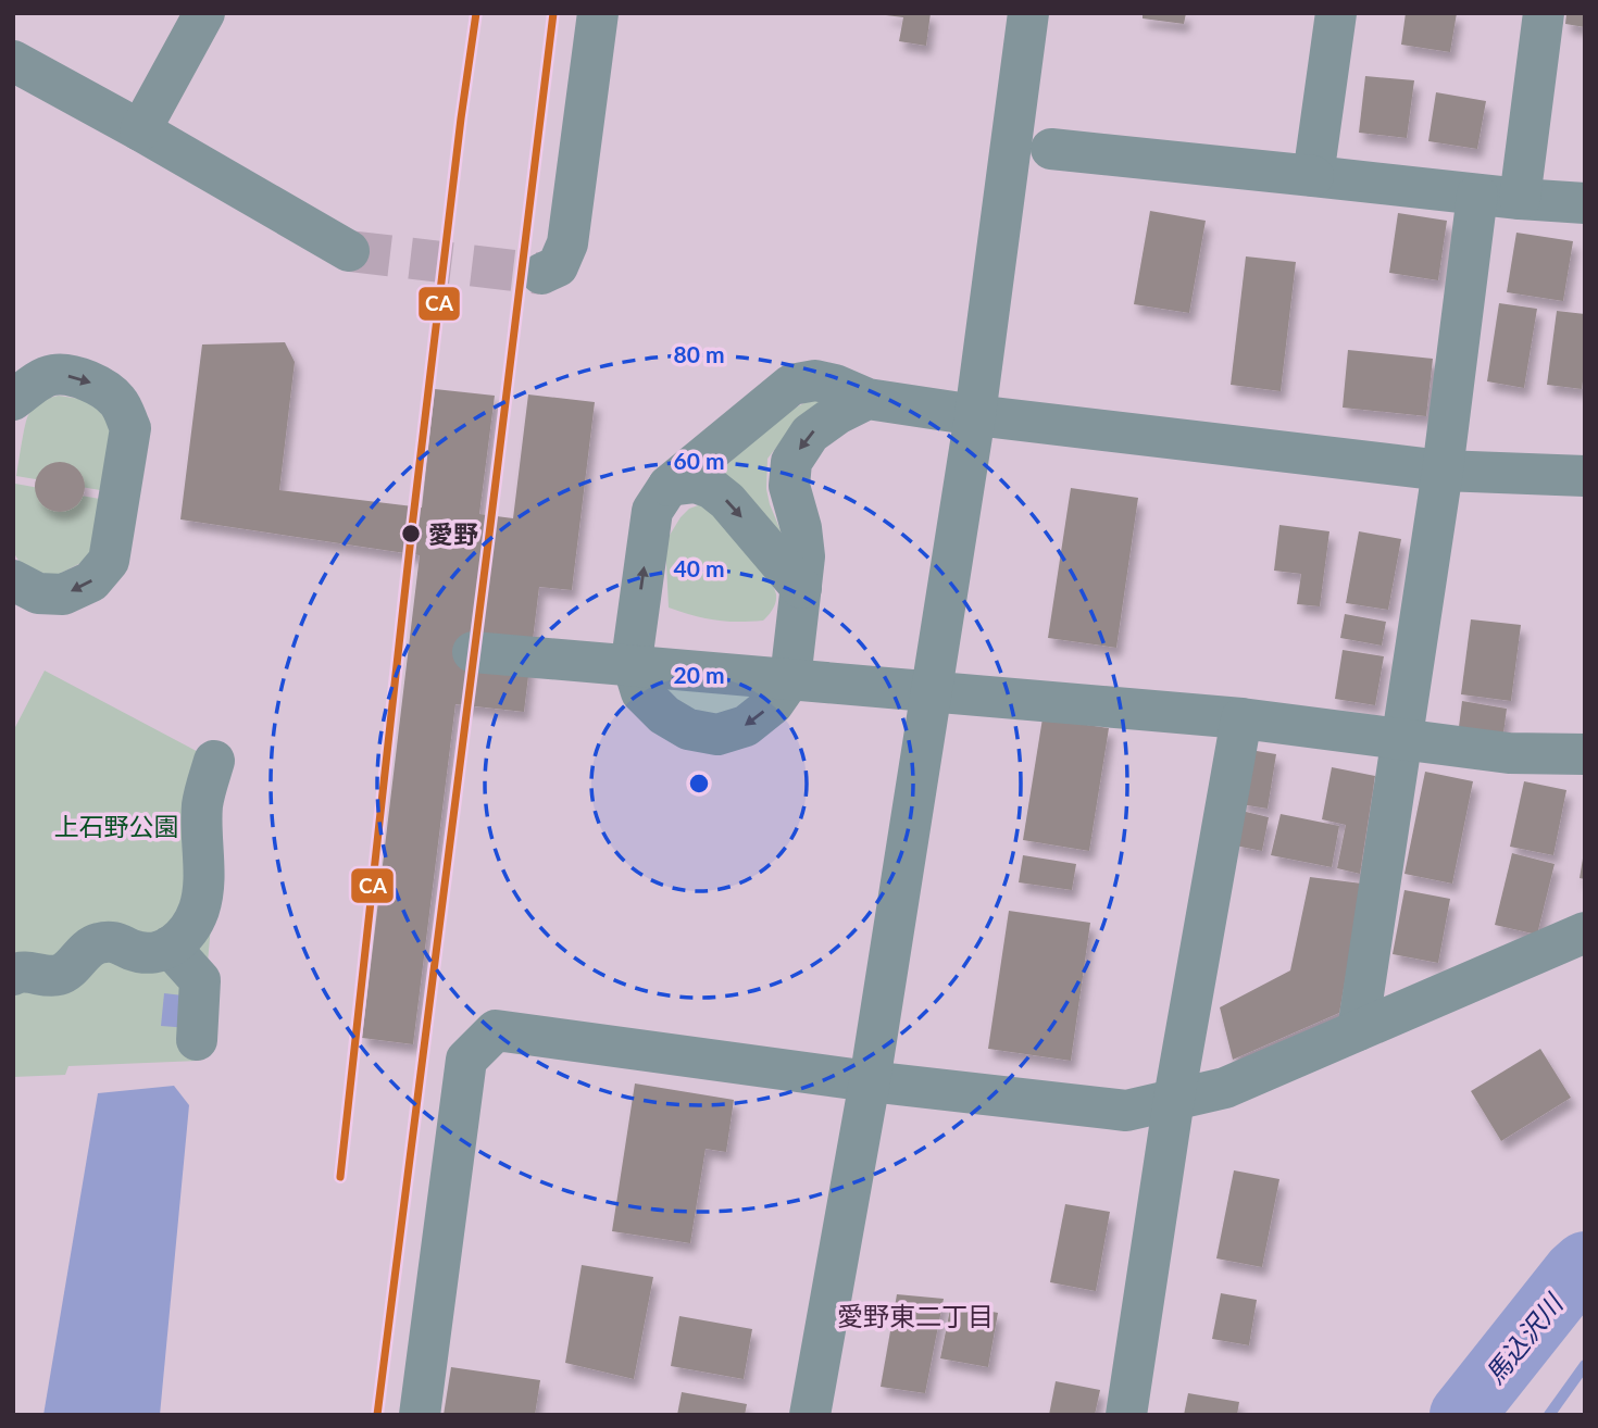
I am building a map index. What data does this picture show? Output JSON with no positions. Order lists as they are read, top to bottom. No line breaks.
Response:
{"districts":["愛野東二丁目"],"water":["馬込沢川"],"parks":["上石野公園"],"places":["愛野"],"lines":["transit line CA"],"rings":["80 m","60 m","40 m","20 m"]}
